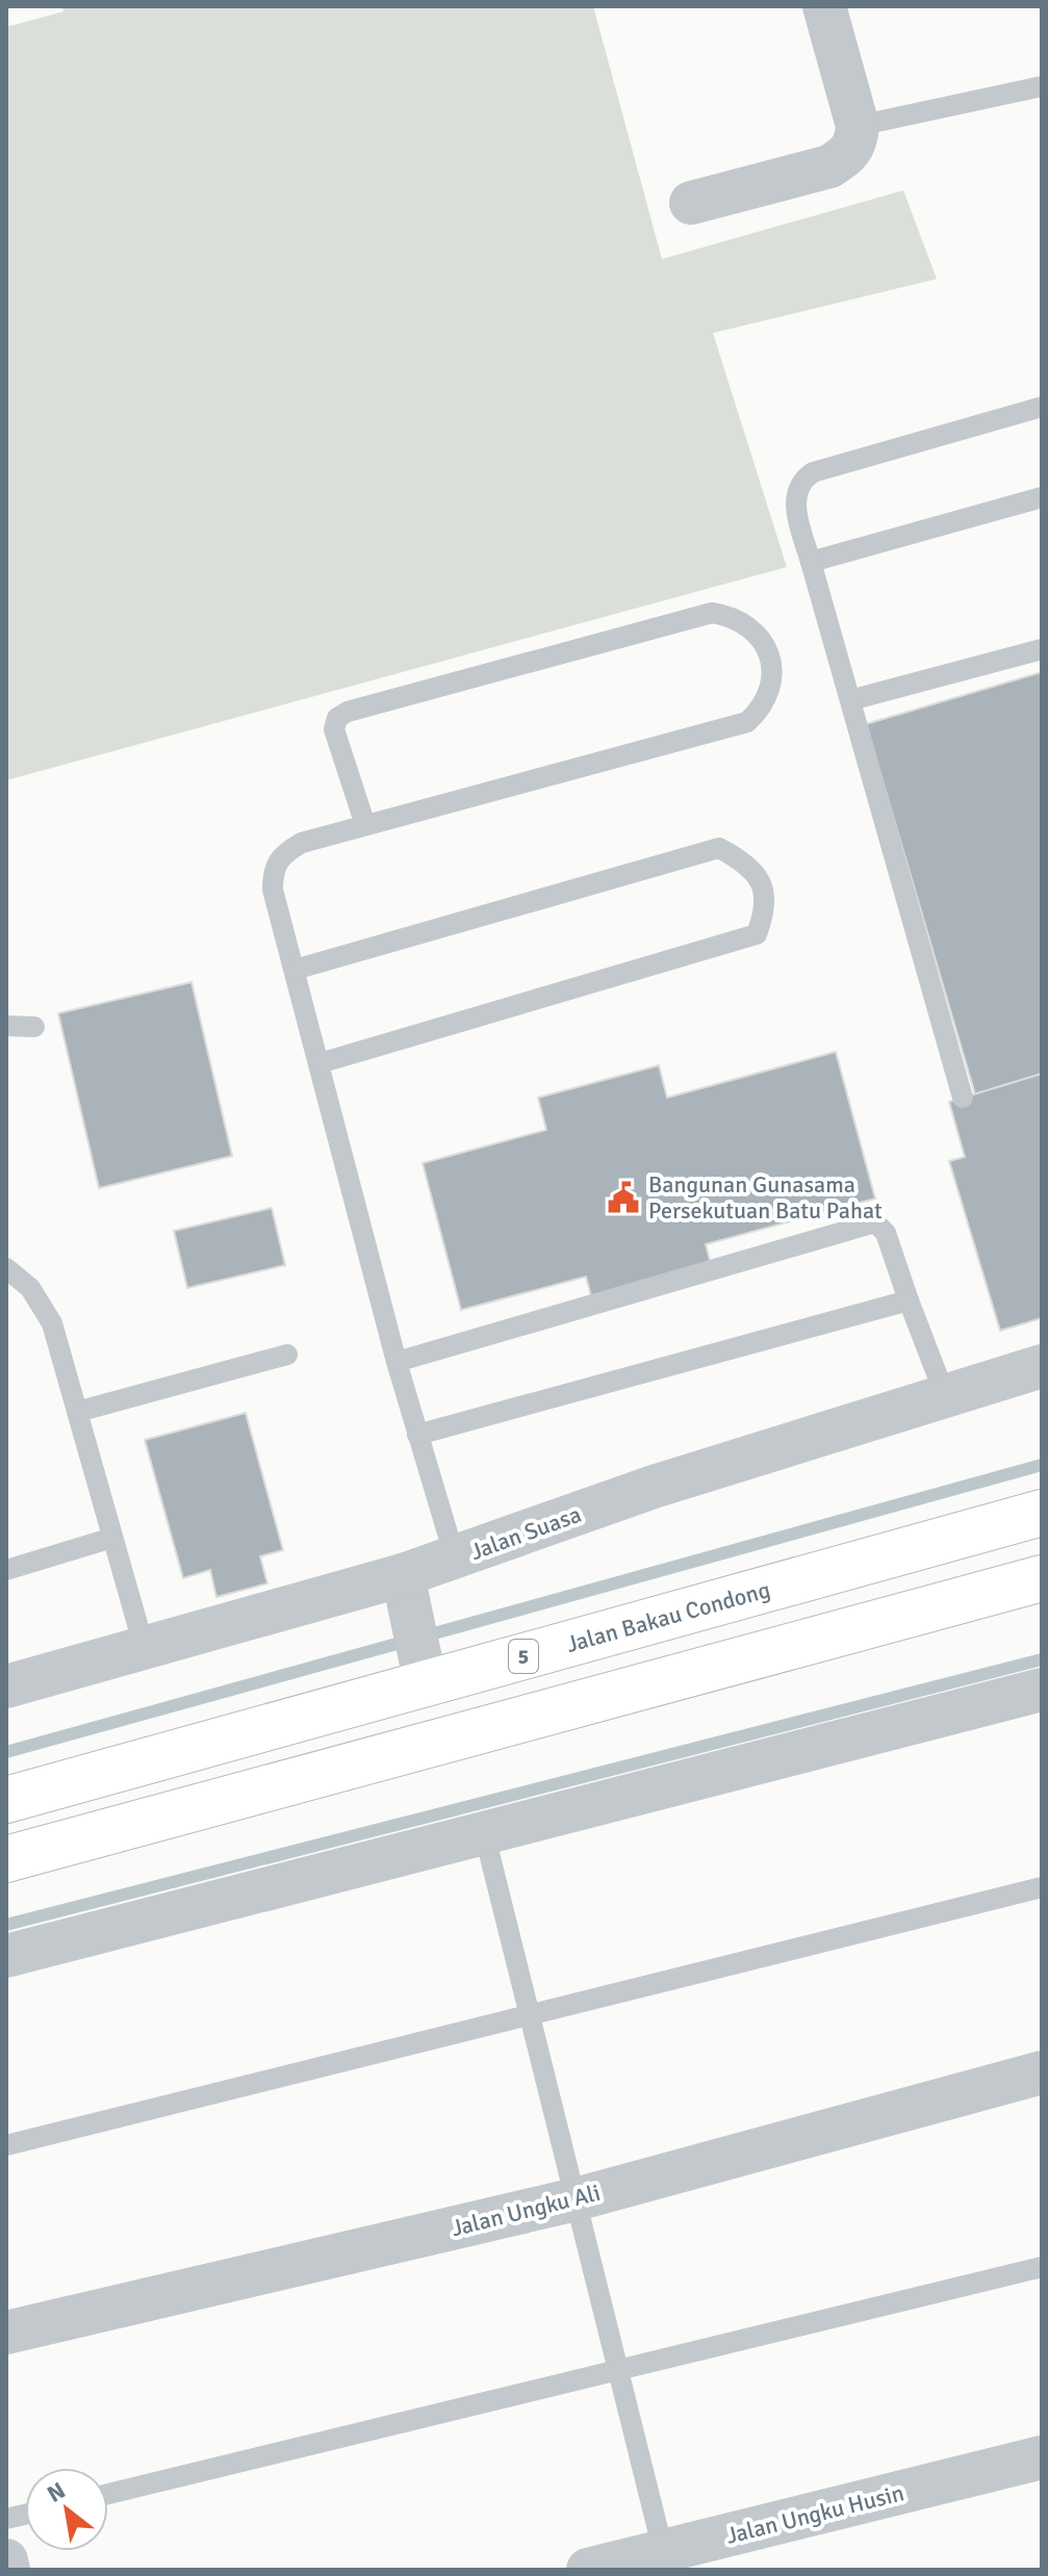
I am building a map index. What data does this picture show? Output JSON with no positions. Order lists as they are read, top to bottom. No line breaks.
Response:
{"streets":{"main road":["Jalan Bakau Condong","5"],"street":["Jalan Suasa","Jalan Ungku Ali","Jalan Ungku Husin"]},"crossings":[["Jalan Suasa","Jalan Bakau Condong"]],"places":{"public building":["Bangunan Gunasama Persekutuan Batu Pahat"]},"north":"top left"}
